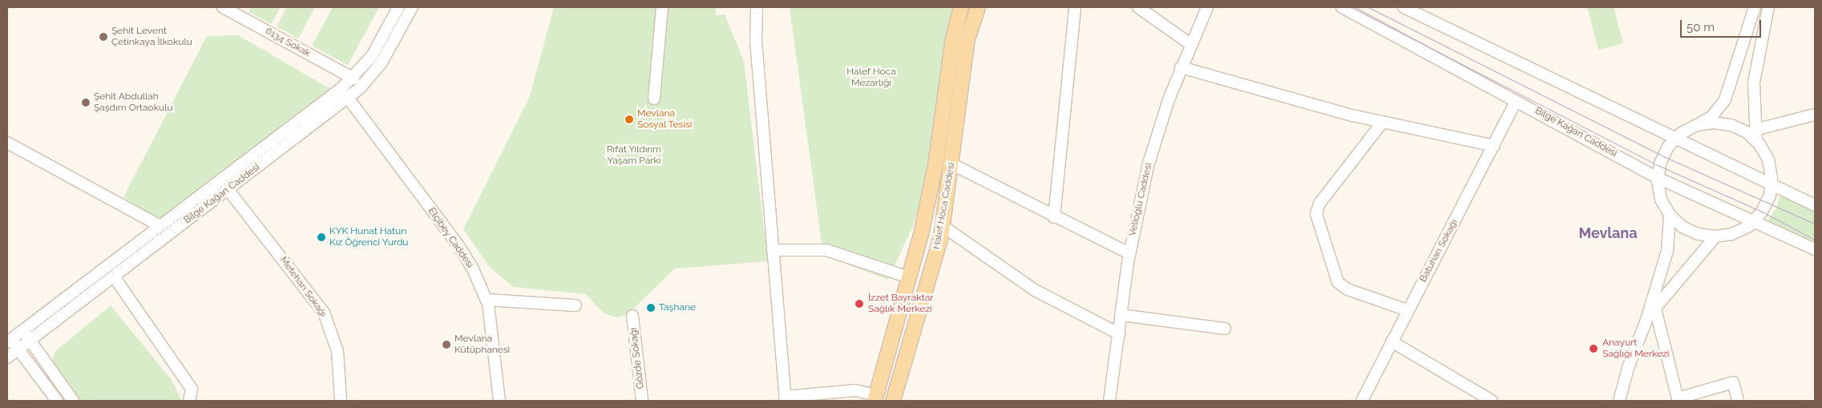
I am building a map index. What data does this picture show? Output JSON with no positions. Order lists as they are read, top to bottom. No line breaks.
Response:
{"streets":{"main road":["Halef Hoca Caddesi"],"street":["6134 Sokak","Bilge Kağan Caddesi","Velioğlu Caddesi","Elçibey Caddesi","Batuhan Sokağı","Metehan Sokağı","Gözde Sokağı"]},"crossings":[["6134 Sokak","Bilge Kağan Caddesi"],["Bilge Kağan Caddesi","Elçibey Caddesi"],["Bilge Kağan Caddesi","Batuhan Sokağı"],["Bilge Kağan Caddesi","Metehan Sokağı"]],"districts":["Mevlana"],"parks":["Halef Hoca Mezarlığı","Rıfat Yıldırım Yaşam Parkı"],"places":["Şehit Levent Çetinkaya İlkokulu","Şehit Abdullah Şaşdım Ortaokulu","Mevlana Sosyal Tesisi","KYK Hunat Hatun Kız Öğrenci Yurdu","İzzet Bayraktar Sağlık Merkezi","Taşhane","Mevlana Kütüphanesi","Anayurt Sağlığı Merkezi"],"scale_bar":"50 m"}
